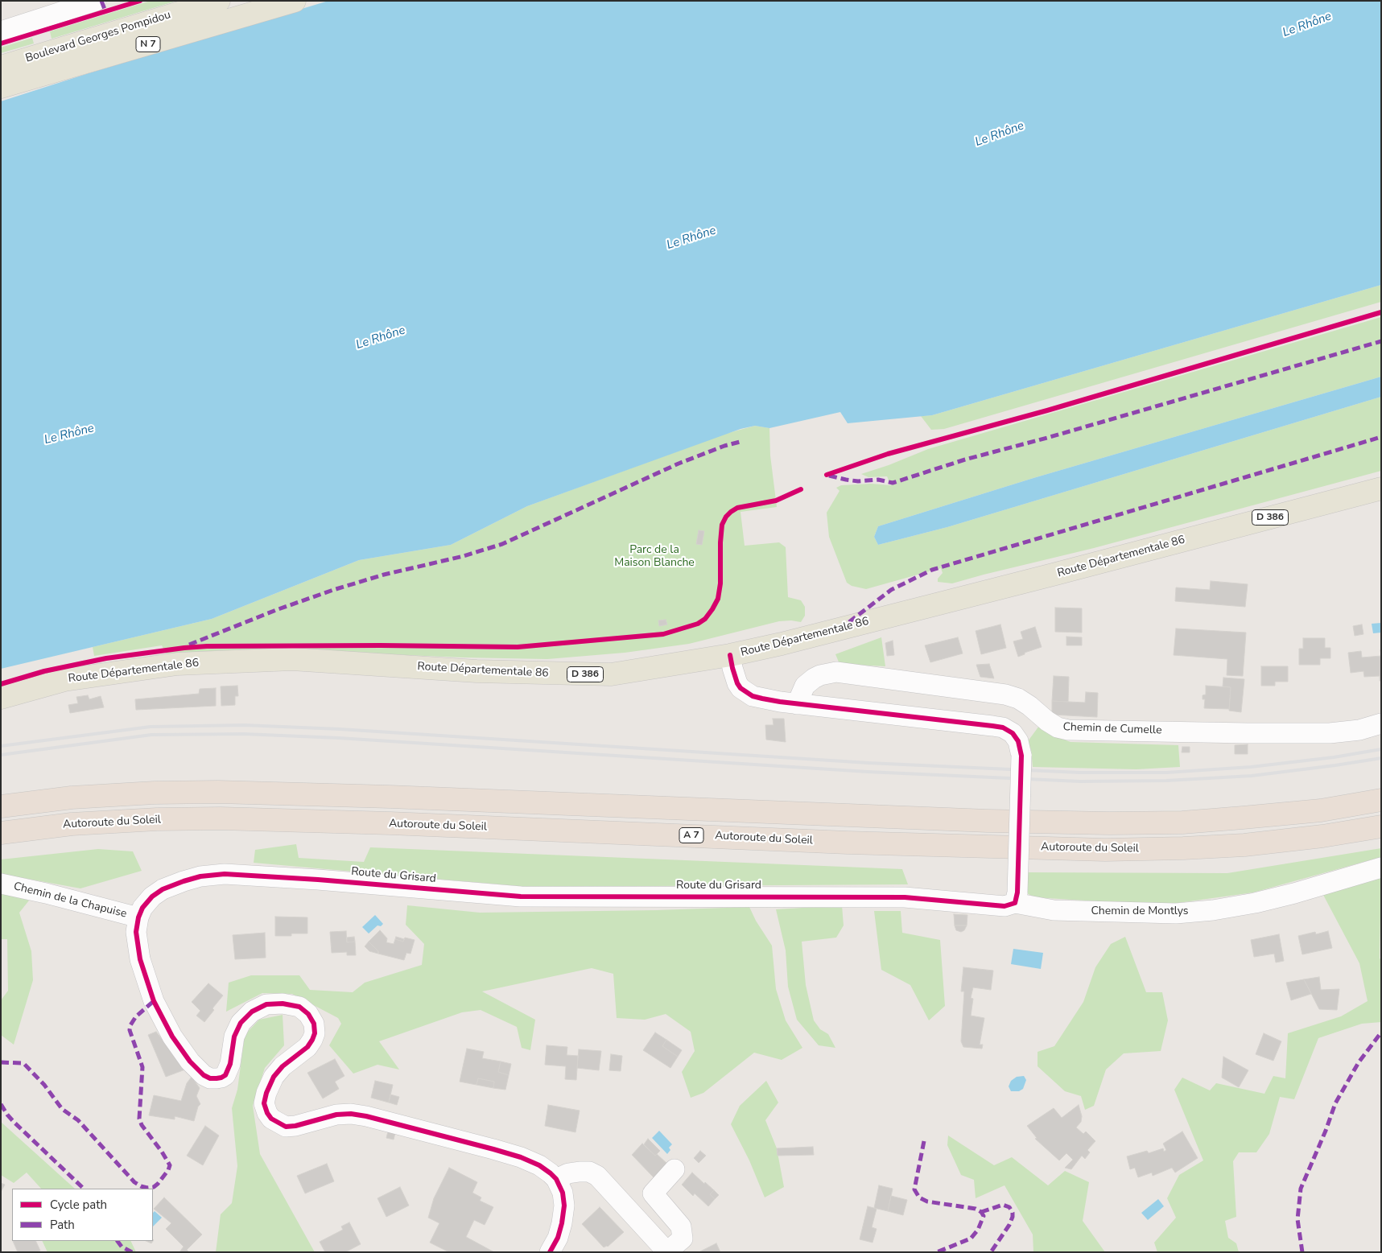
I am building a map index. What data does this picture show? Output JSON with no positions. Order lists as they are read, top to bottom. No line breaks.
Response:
{"streets":{"highway":["Autoroute du Soleil","A 7"],"main road":["Boulevard Georges Pompidou","N 7","D 386","Route Départementale 86"],"street":["Chemin de Cumelle","Route du Grisard","Chemin de la Chapuise","Chemin de Montlys"]},"crossings":[["Route du Grisard","Chemin de la Chapuise"],["Route du Grisard","Chemin de Montlys"]],"water":["Le Rhône"],"parks":["Parc de la Maison Blanche"],"legend":["Cycle path","Path"]}
